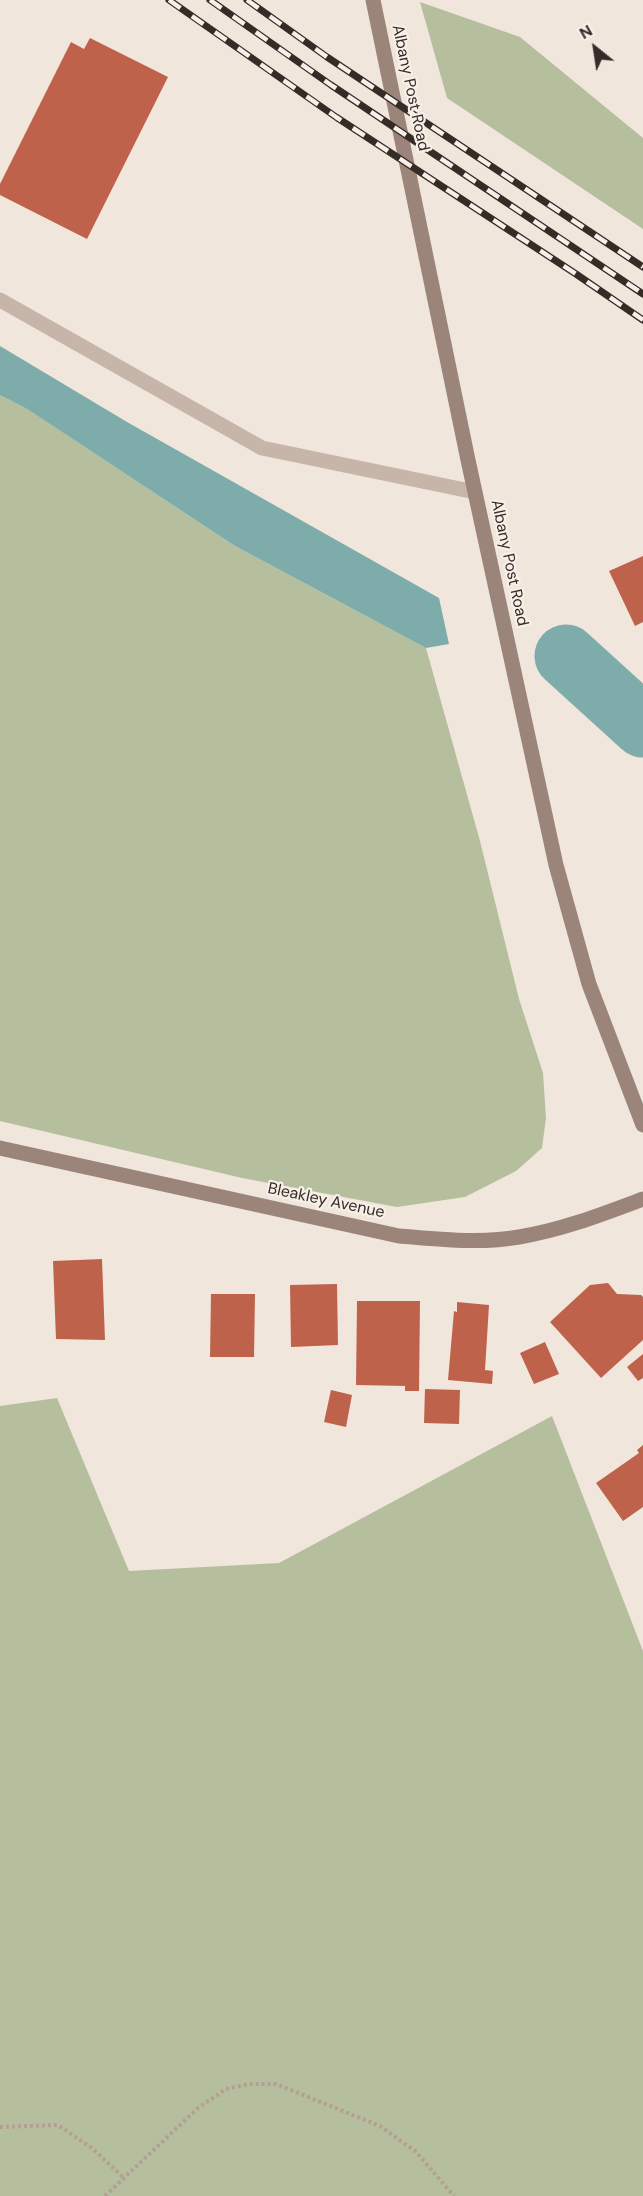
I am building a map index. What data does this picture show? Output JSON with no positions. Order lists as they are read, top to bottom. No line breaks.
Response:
{"streets":{"main road":["Albany Post Road","Bleakley Avenue"]},"north":"top left"}
